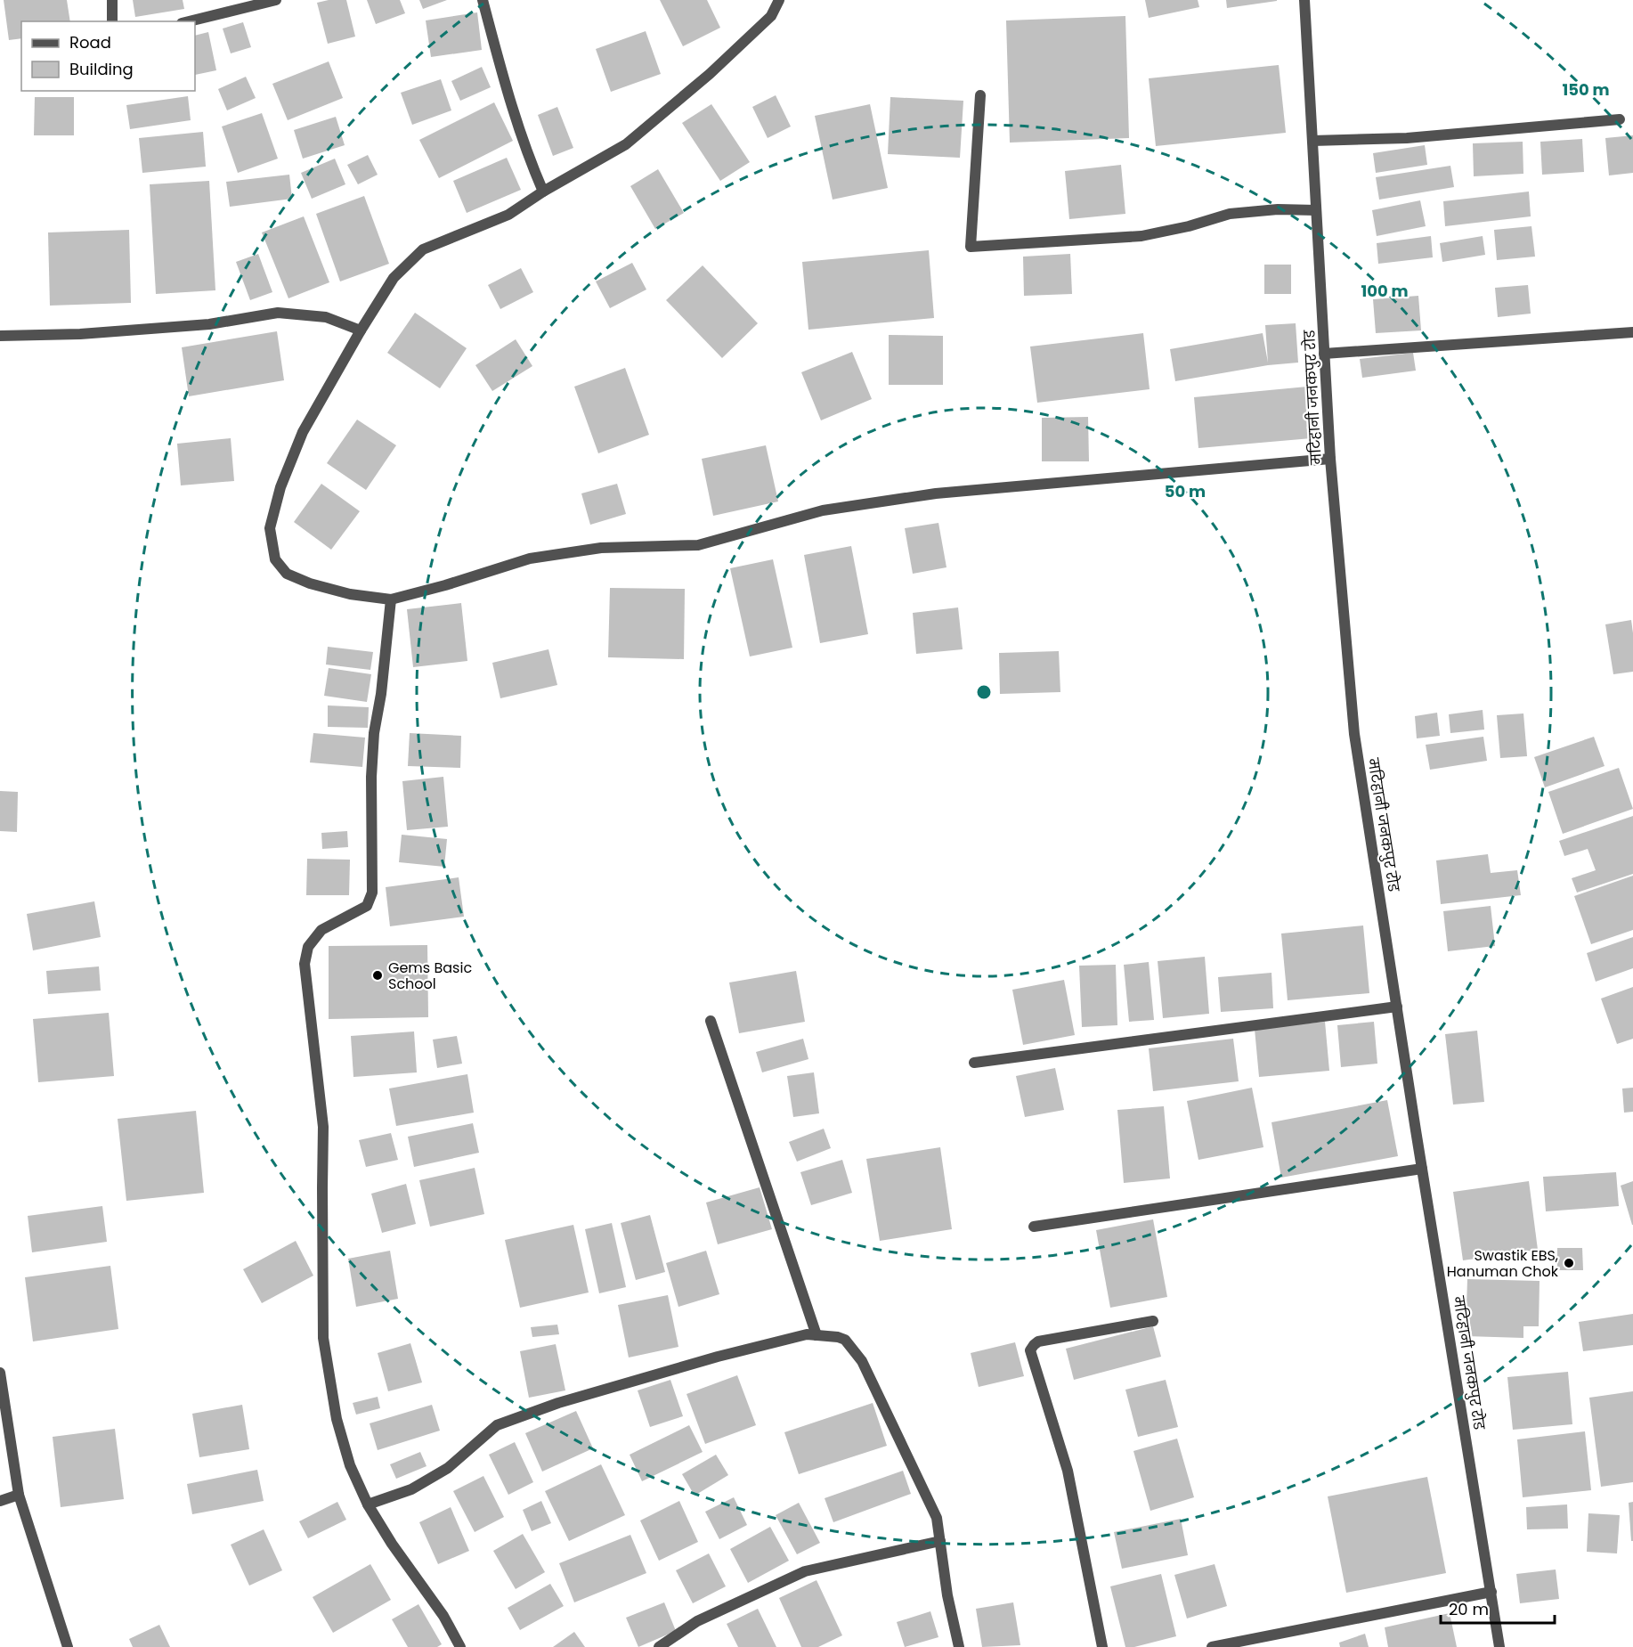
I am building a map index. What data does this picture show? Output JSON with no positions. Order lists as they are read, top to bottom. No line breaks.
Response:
{"streets":{"street":["मटिहानी जनकपुर रोड"]},"places":["Gems Basic School","Swastik EBS, Hanuman Chok"],"legend":["Road","Building"],"scale_bar":"20 m","rings":["150 m","100 m","50 m"]}
